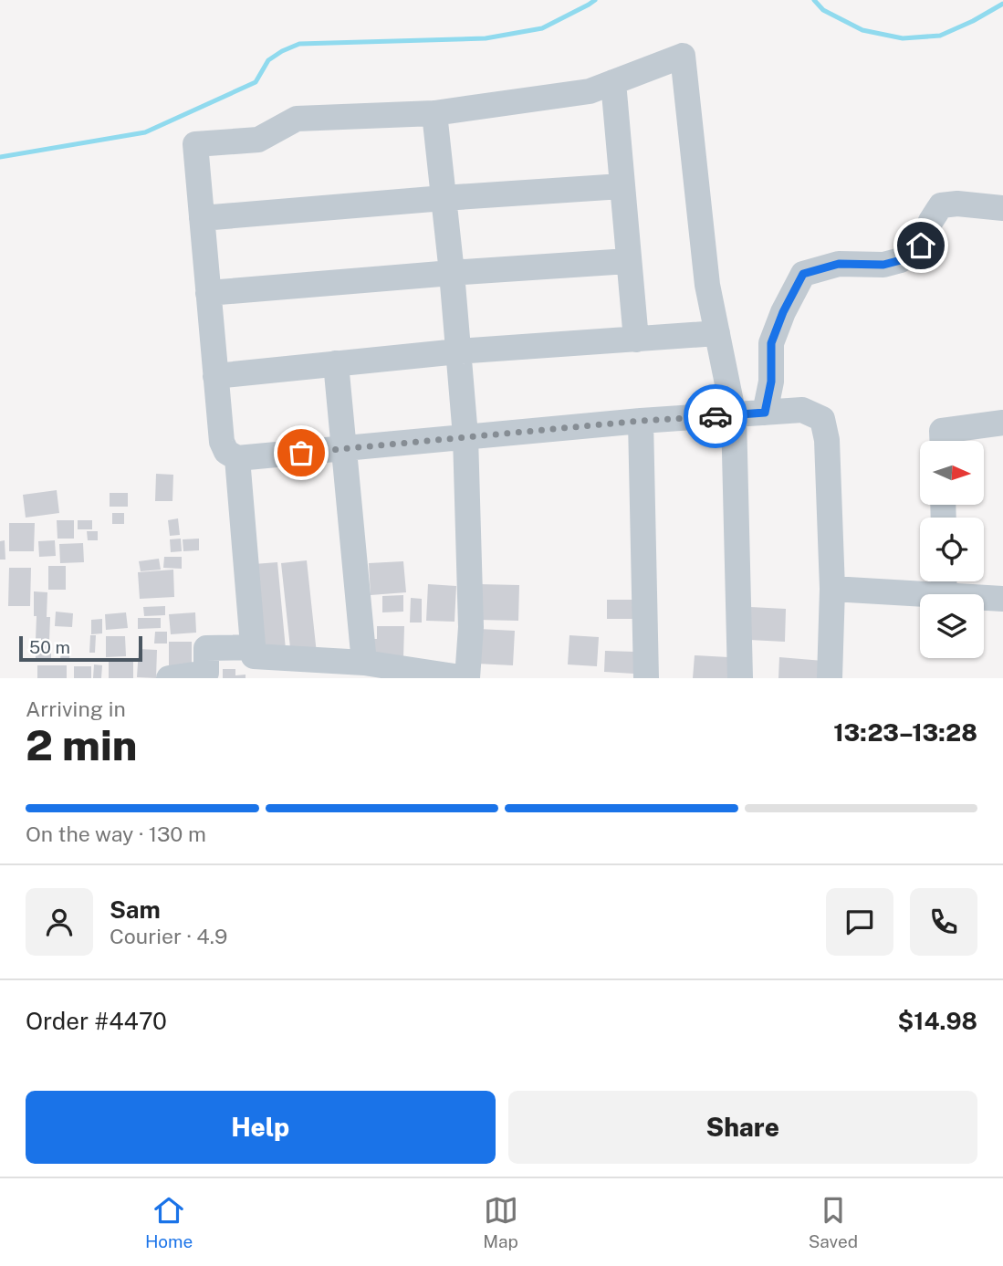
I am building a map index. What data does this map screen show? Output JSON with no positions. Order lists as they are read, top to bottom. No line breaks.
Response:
{"scale_bar":"50 m","north":"right","page":{"scale":"50 m","heading":["2 min","Arriving in","13:23–13:28"],"panel":["Sam","Courier · 4.9","Order #4470","$14.98"],"bar":"On the way · 130 m","buttons":["Help","Share"],"tabs":["Home","Map","Saved"]}}
